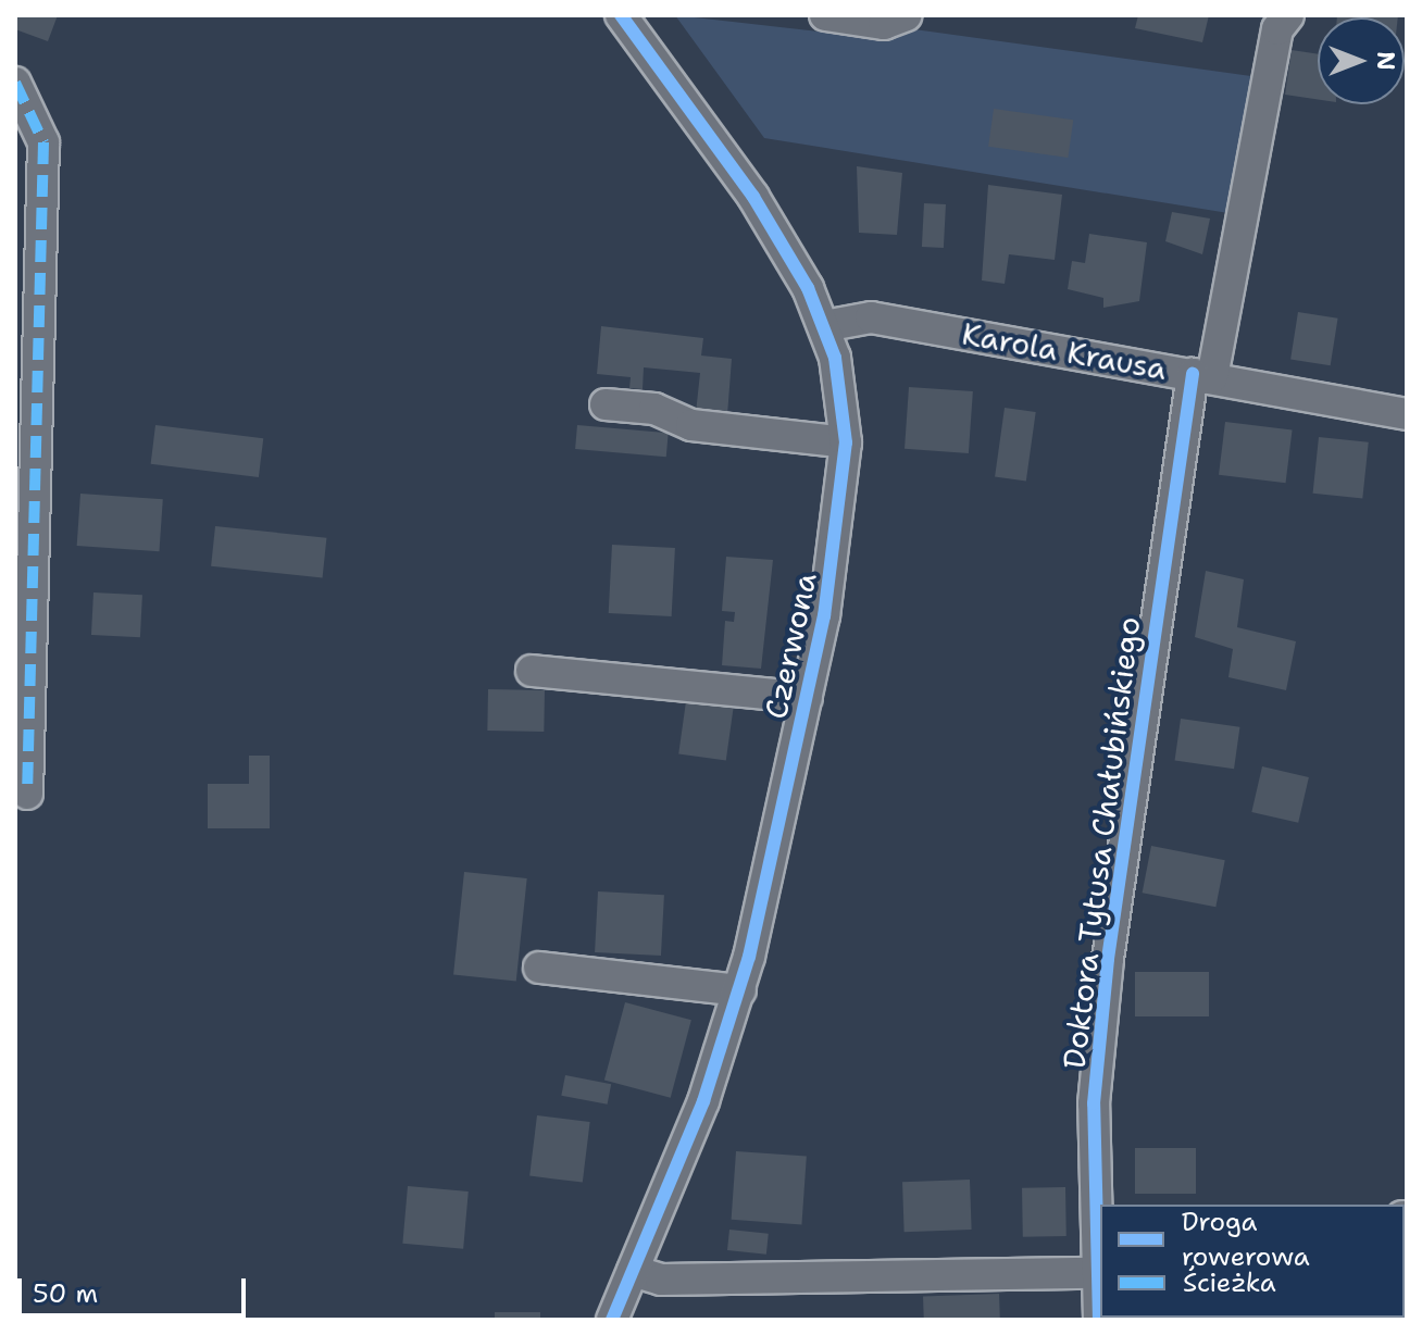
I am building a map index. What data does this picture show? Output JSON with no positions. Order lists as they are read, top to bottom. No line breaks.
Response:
{"streets":{"street":["Karola Krausa","Czerwona","Doktora Tytusa Chałubińskiego"]},"crossings":[["Karola Krausa","Czerwona"],["Karola Krausa","Doktora Tytusa Chałubińskiego"]],"legend":["Droga rowerowa","Ścieżka"],"scale_bar":"50 m","north":"right"}
